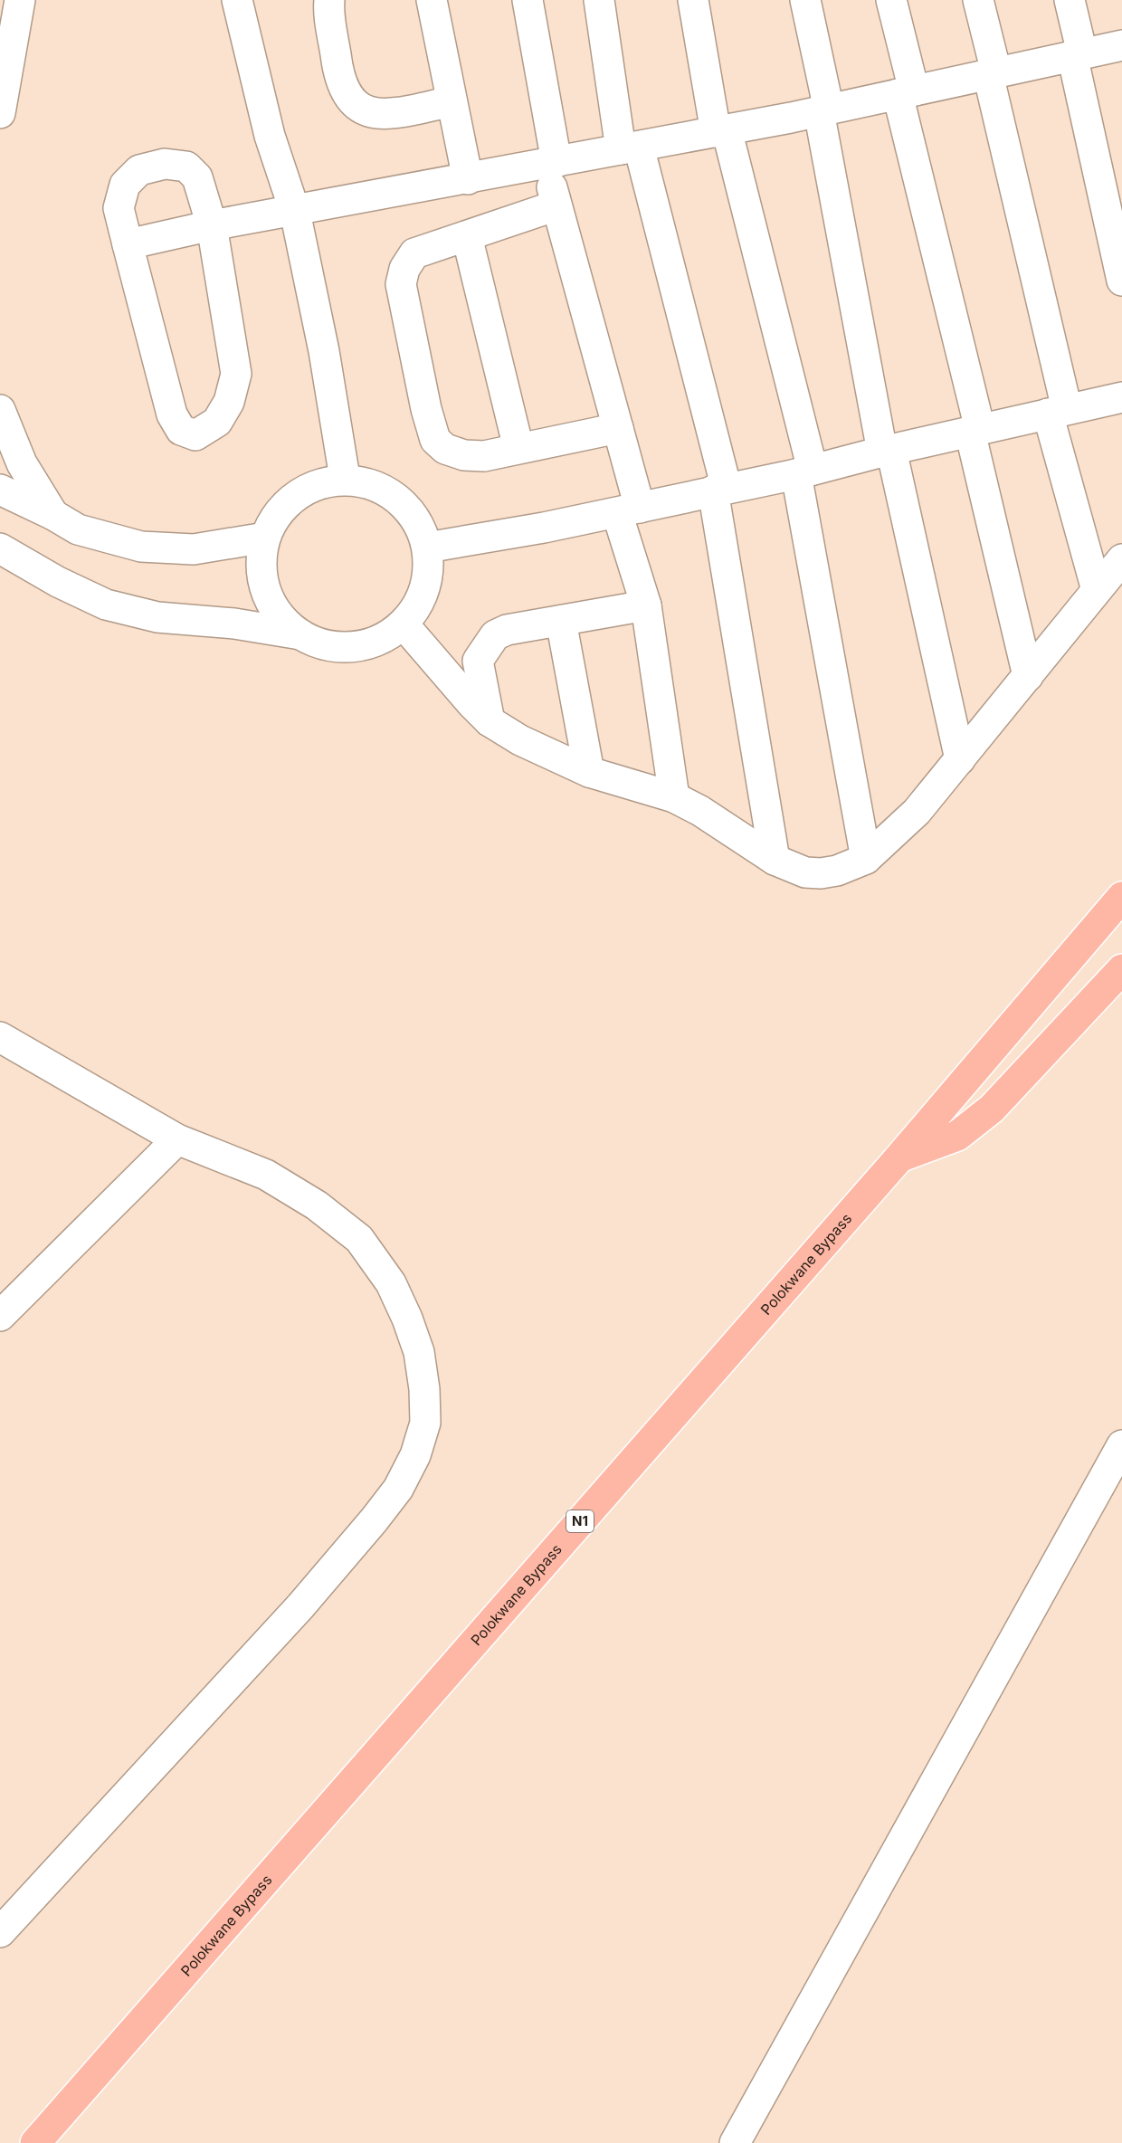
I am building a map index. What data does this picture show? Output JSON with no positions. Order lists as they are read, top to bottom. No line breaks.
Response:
{"streets":{"highway":["Polokwane Bypass","N1"]}}
